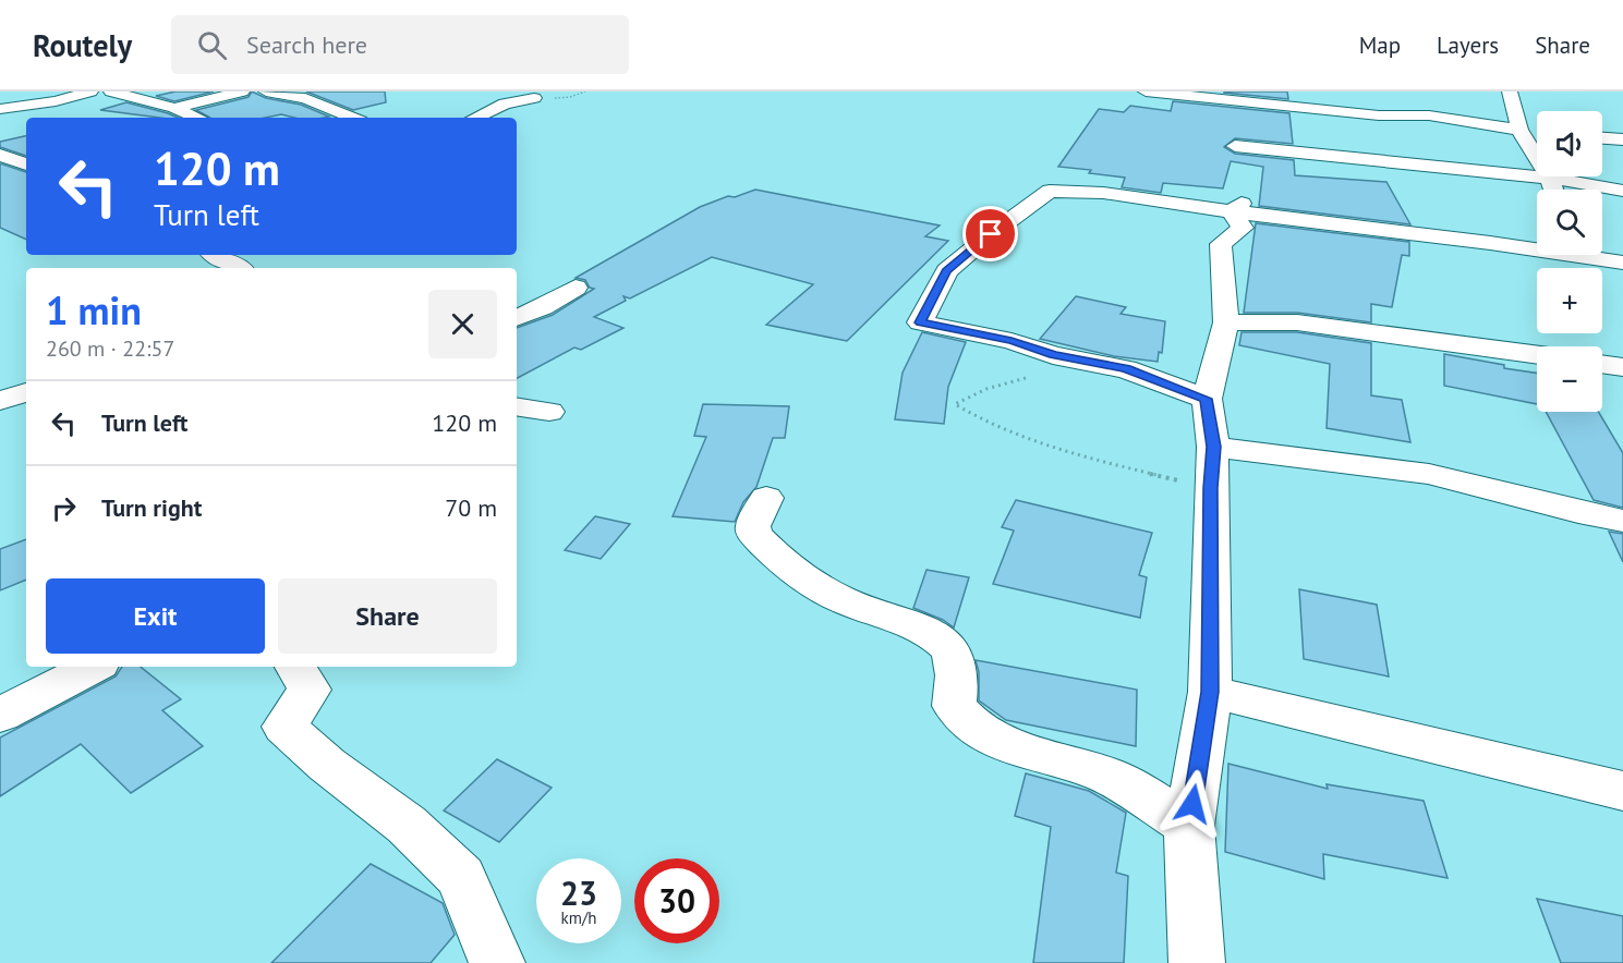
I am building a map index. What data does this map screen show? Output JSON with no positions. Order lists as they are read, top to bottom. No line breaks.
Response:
{"page":{"header":"Routely","search":"Search here","nav":["Map","Layers","Share"],"map_buttons":["+","−"],"turn":["120 m","Turn left"],"heading":["1 min","260 m · 22:57"],"list":[{"name":"Turn left","value":"120 m"},{"name":"Turn right","value":"70 m"}],"buttons":["Exit","Share"],"speed":"23 km/h","limit":"30"}}
